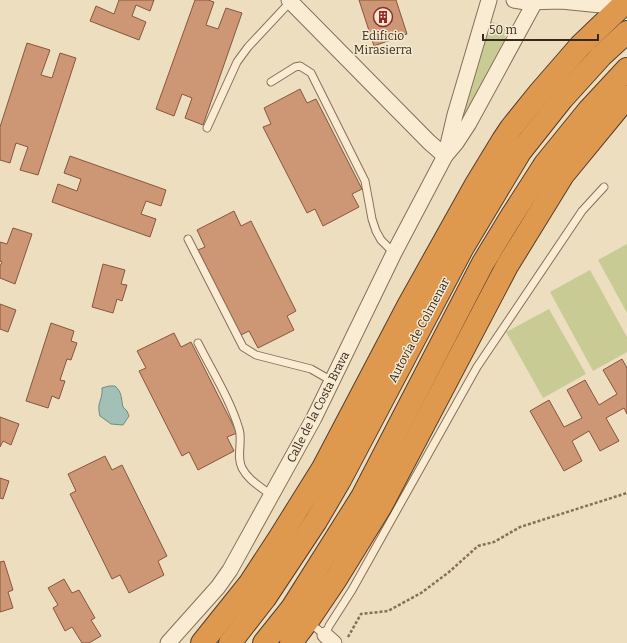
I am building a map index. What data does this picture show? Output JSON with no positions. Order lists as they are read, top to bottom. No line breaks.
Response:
{"streets":{"highway":["Autovía de Colmenar"],"street":["Calle de la Costa Brava"]},"places":{"building":["Edificio Mirasierra"]},"scale_bar":"50 m"}
